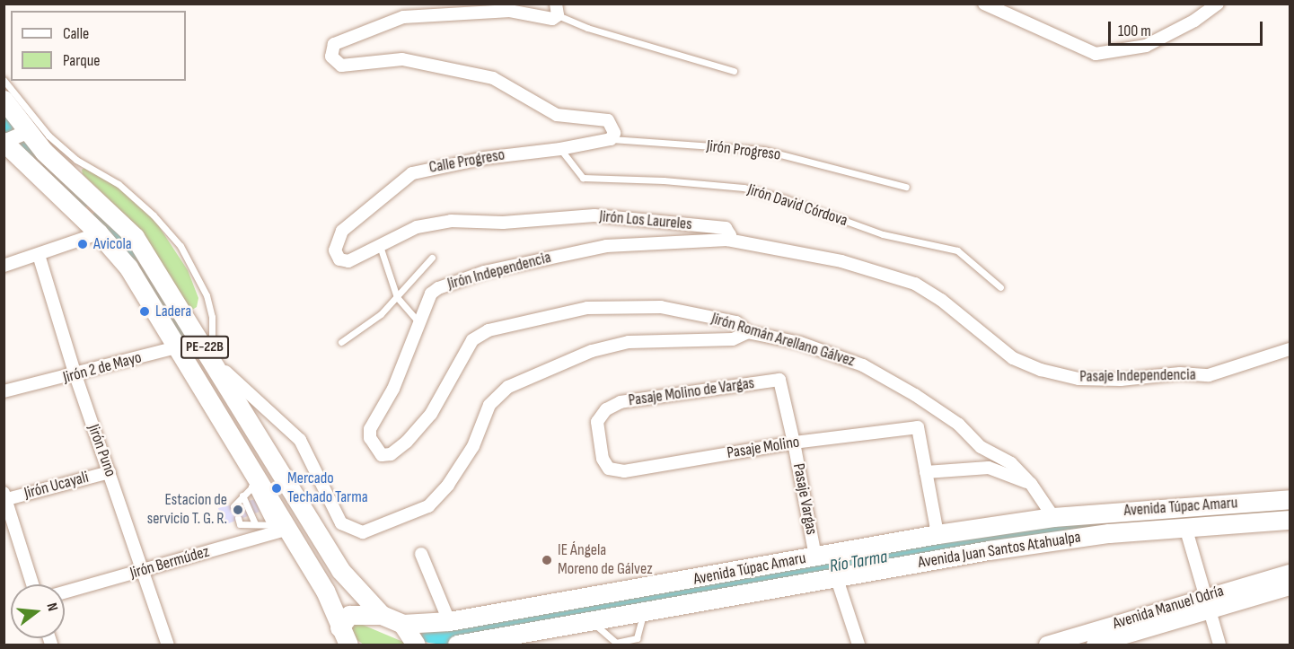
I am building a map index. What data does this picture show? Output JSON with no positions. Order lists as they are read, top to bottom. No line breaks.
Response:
{"streets":{"highway":["PE-22B","Avenida Túpac Amaru","Avenida Juan Santos Atahualpa"],"main road":["Avenida Manuel Odría"],"street":["Calle Progreso","Jirón Los Laureles","Jirón Independencia","Jirón Román Arellano Gálvez","Jirón 2 de Mayo","Pasaje Independencia","Pasaje Molino de Vargas","Pasaje Molino","Jirón Puno","Jirón Ucayali","Pasaje Vargas","Jirón Bermúdez"],"lane":["Jirón Progreso","Jirón David Córdova"]},"crossings":[["Jirón Progreso","Calle Progreso"],["Calle Progreso","Jirón David Córdova"],["Calle Progreso","Jirón Los Laureles"],["Jirón Los Laureles","Jirón Independencia"],["Jirón Los Laureles","Pasaje Independencia"],["Jirón Independencia","Jirón Román Arellano Gálvez"],["Jirón Independencia","Pasaje Independencia"],["Jirón Román Arellano Gálvez","Avenida Túpac Amaru"],["PE-22B","Jirón 2 de Mayo"],["PE-22B","Avenida Túpac Amaru"],["PE-22B","Jirón Bermúdez"],["Jirón 2 de Mayo","Jirón Puno"],["Pasaje Molino de Vargas","Pasaje Molino"],["Pasaje Molino de Vargas","Pasaje Vargas"],["Pasaje Molino","Pasaje Vargas"],["Jirón Puno","Jirón Ucayali"],["Jirón Puno","Jirón Bermúdez"],["Pasaje Vargas","Avenida Túpac Amaru"]],"water":["Río Tarma"],"places":["Avicola","Ladera","Mercado Techado Tarma","Estacion de servicio T. G. R.","IE Ángela Moreno de Gálvez"],"legend":["Calle","Parque"],"scale_bar":"100 m","north":"right"}
